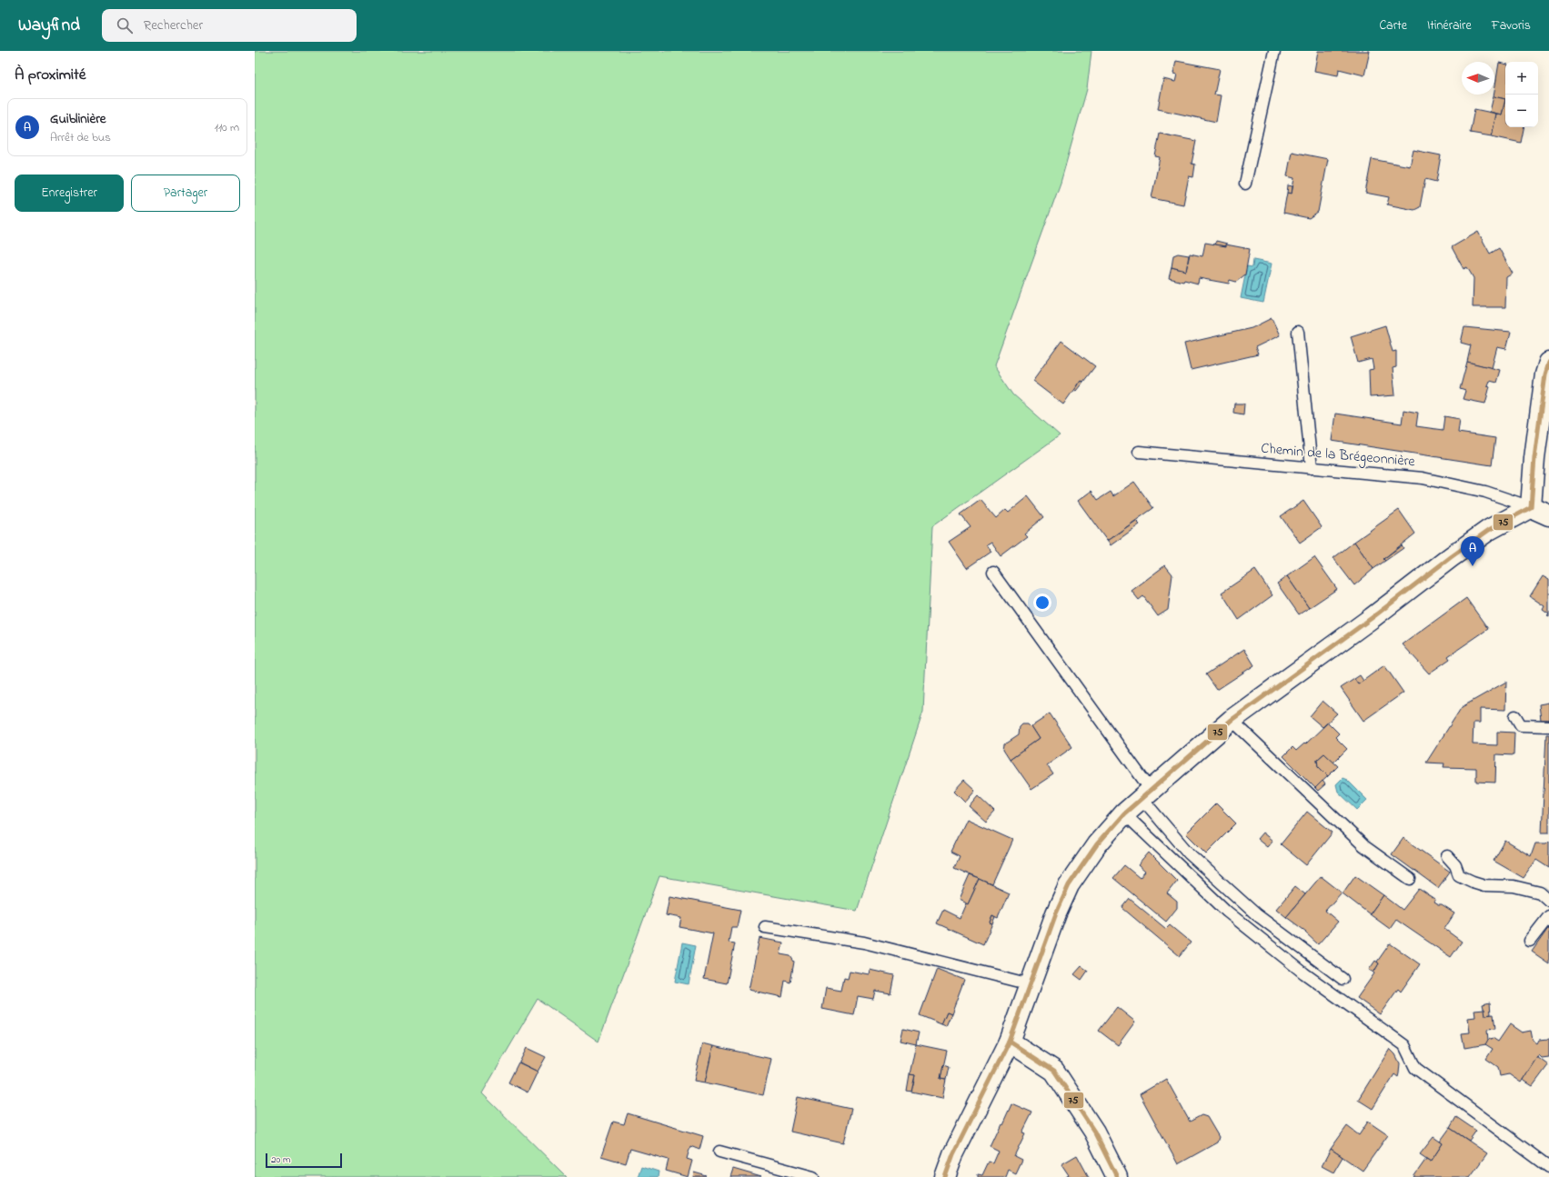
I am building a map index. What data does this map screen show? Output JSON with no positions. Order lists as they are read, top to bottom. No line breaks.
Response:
{"streets":{"lane":["Chemin de la Brégeonnière"]},"lines":["transit line 75"],"scale_bar":"20 m","north":"left","page":{"header":"Wayfind","search":"Rechercher","nav":["Carte","Itinéraire","Favoris"],"heading":"À proximité","map_buttons":["+","−"],"list":[{"mark":"A","name":"Guiblinière","note":"Arrêt de bus","value":"110 m"}],"buttons":["Enregistrer","Partager"],"pins":"A","scale":"20 m"}}
